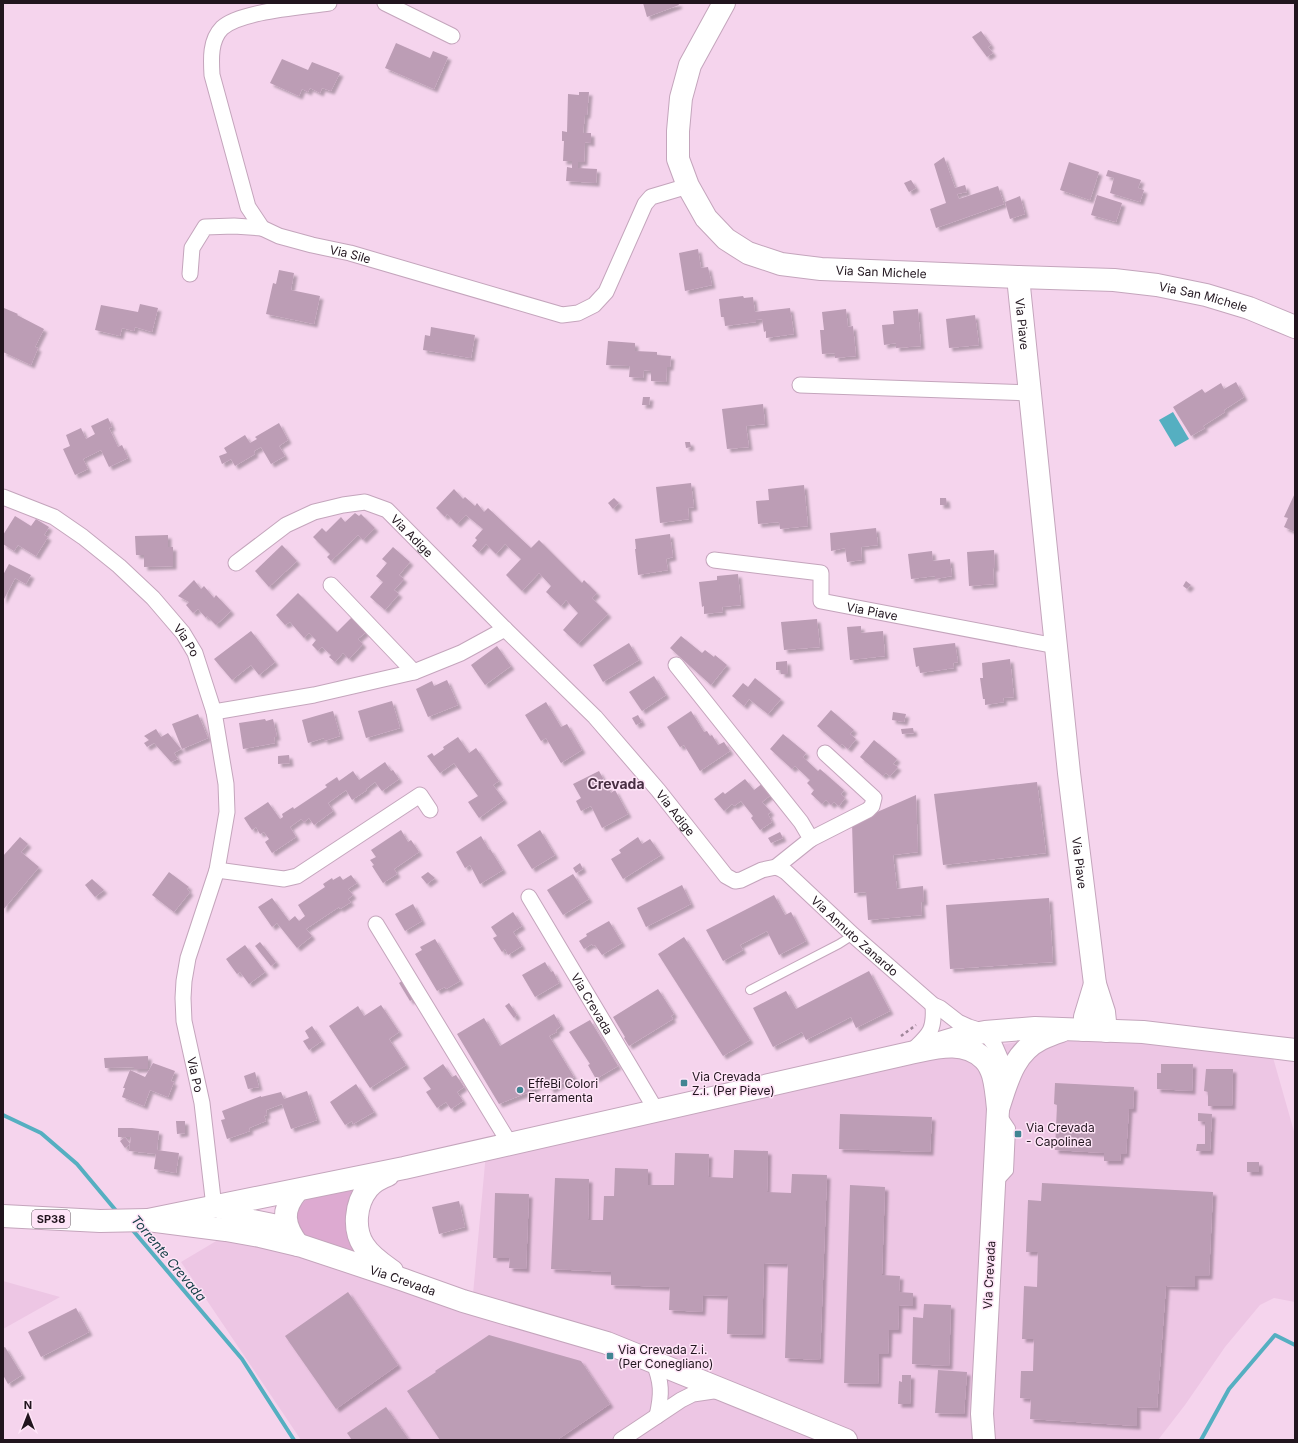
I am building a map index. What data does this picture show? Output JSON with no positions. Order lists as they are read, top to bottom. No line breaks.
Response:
{"streets":{"main road":["Via San Michele","Via Piave","Via Crevada","SP38"],"street":["Via Sile","Via Adige","Via Po","Via Annuto Zanardo"]},"crossings":[["Via Sile","Via San Michele"],["Via San Michele","Via Piave"],["Via Piave","Via Crevada"],["Via Adige","Via Annuto Zanardo"],["Via Po","Via Crevada"],["Via Annuto Zanardo","Via Crevada"]],"districts":["Crevada"],"water":["Torrente Crevada"],"places":{"transit":["Via Crevada Z.i. (Per Pieve)","Via Crevada - Capolinea","Via Crevada Z.i. (Per Conegliano)"],"other":["EffeBi Colori Ferramenta"]},"north":"top"}
